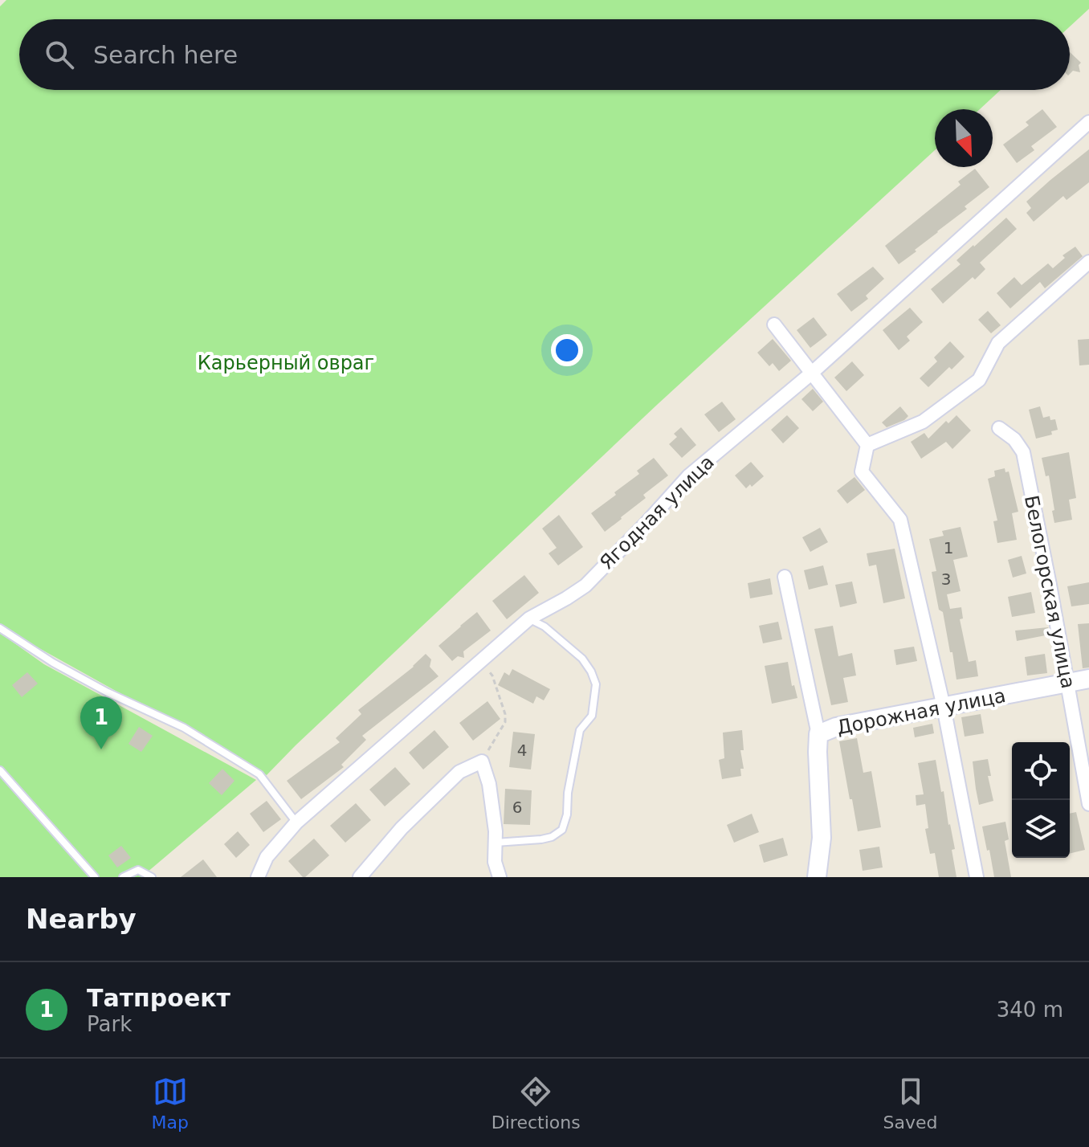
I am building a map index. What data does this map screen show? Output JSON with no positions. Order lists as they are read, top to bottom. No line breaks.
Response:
{"streets":{"street":["Ягодная улица","Белогорская улица","Дорожная улица"]},"crossings":[["Белогорская улица","Дорожная улица"]],"parks":["Карьерный овраг"],"house_numbers":["1","3","4","6"],"north":"bottom right","page":{"search":"Search here","pins":"1","heading":"Nearby","list":[{"mark":"1","name":"Татпроект","note":"Park","value":"340 m"}],"nav":["Map","Directions","Saved"]}}
